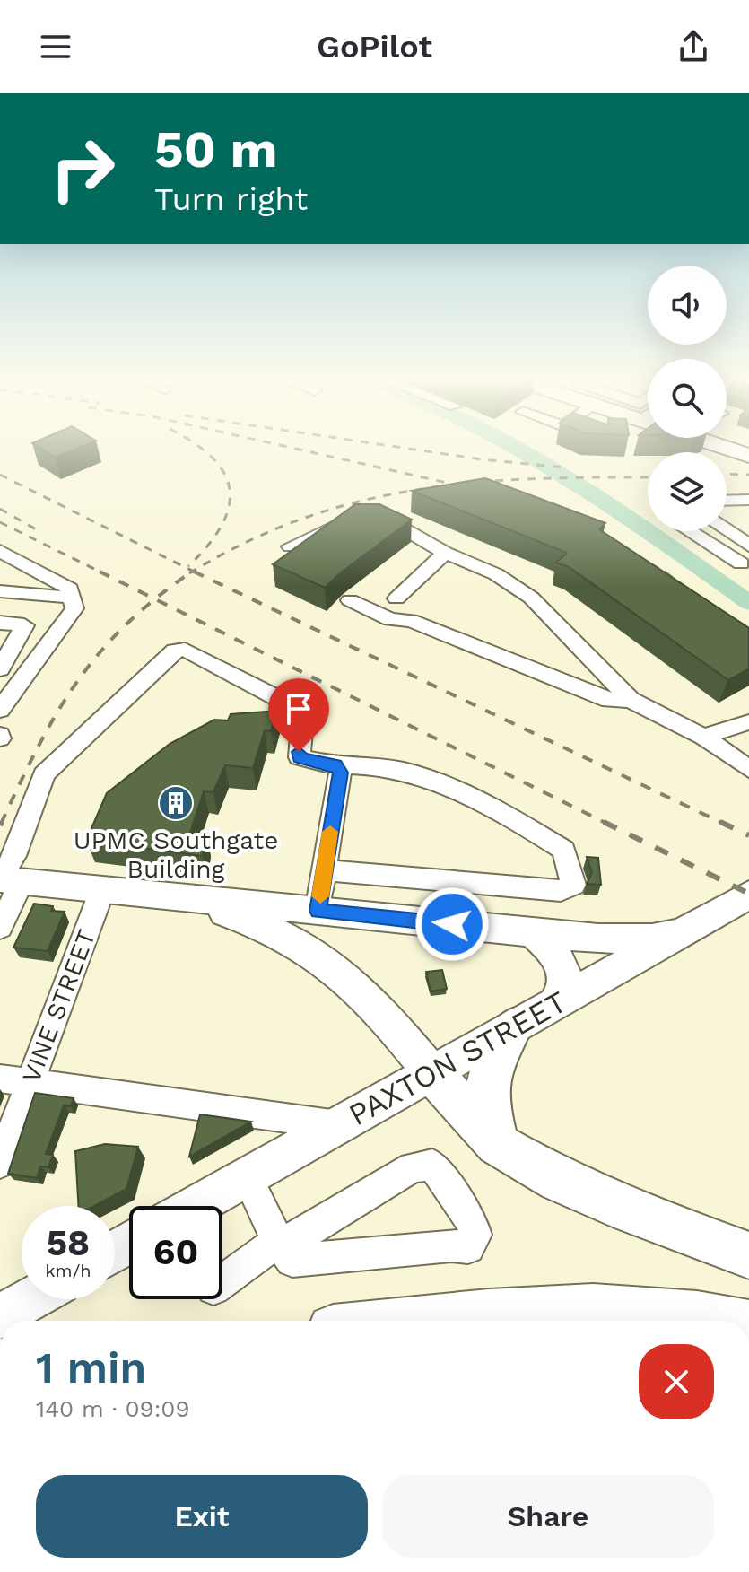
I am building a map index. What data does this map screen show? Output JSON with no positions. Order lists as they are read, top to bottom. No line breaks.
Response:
{"streets":{"main road":["PAXTON STREET"],"street":["VINE STREET"]},"places":{"building":["UPMC Southgate Building"]},"page":{"header":"GoPilot","turn":["50 m","Turn right"],"speed":"58 km/h","limit":"60","heading":["1 min","140 m · 09:09"],"buttons":["Exit","Share"]}}
